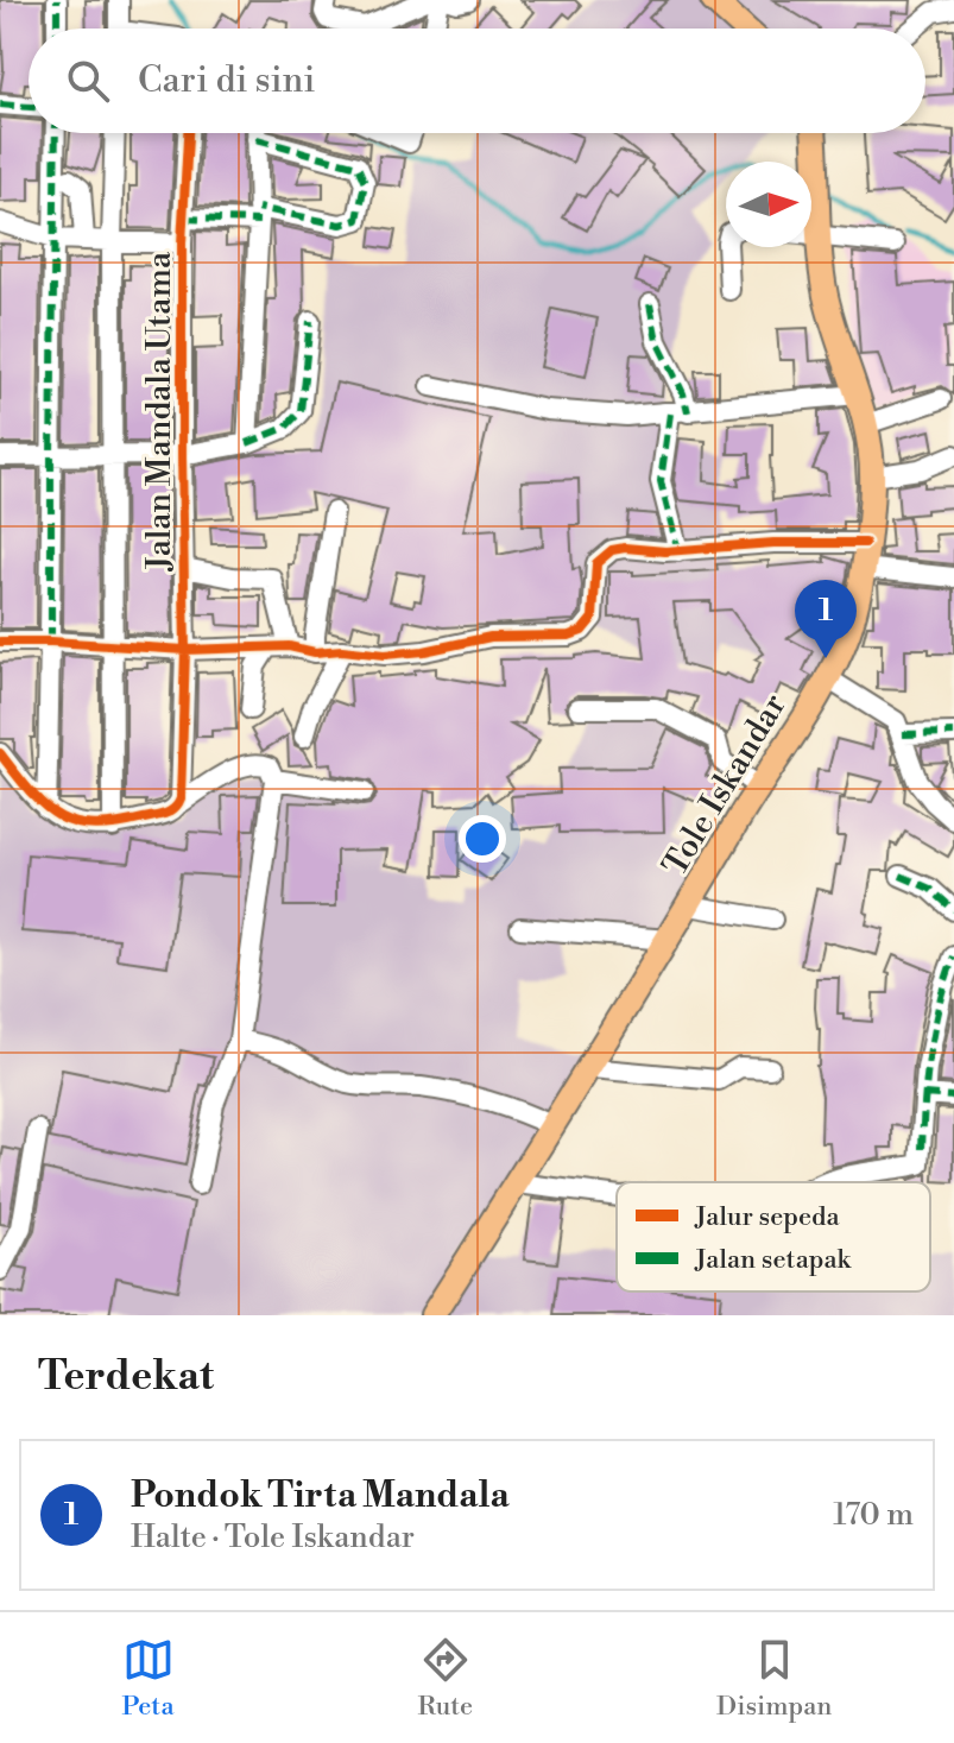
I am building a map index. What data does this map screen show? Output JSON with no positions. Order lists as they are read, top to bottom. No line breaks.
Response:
{"streets":{"main road":["Tole Iskandar"],"street":["Jalan Mandala Utama"]},"legend":["Jalur sepeda","Jalan setapak"],"north":"right","page":{"search":"Cari di sini","pins":"1","heading":"Terdekat","list":[{"mark":"1","name":"Pondok Tirta Mandala","note":"Halte · Tole Iskandar","value":"170 m"}],"nav":["Peta","Rute","Disimpan"]}}
